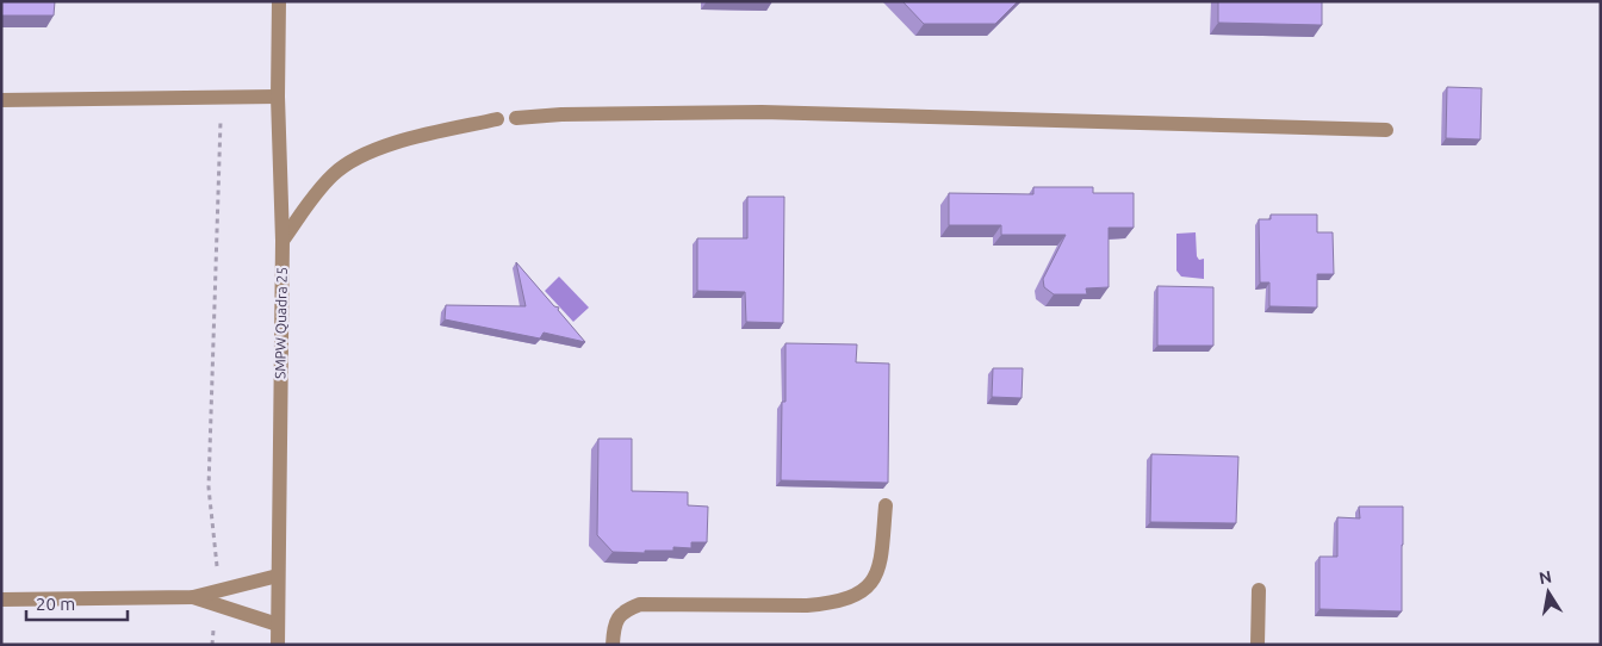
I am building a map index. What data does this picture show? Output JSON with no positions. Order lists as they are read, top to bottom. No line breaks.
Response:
{"streets":{"street":["SMPW Quadra 25"]},"scale_bar":"20 m","north":"top"}
